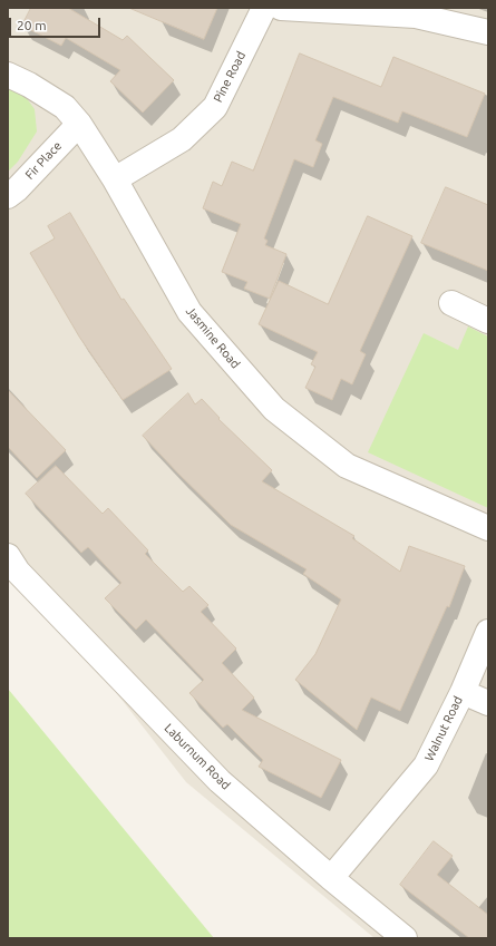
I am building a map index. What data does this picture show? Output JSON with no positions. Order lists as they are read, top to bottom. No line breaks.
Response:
{"streets":{"street":["Pine Road","Fir Place","Jasmine Road","Walnut Road","Laburnum Road"]},"crossings":[["Pine Road","Jasmine Road"],["Fir Place","Jasmine Road"],["Walnut Road","Laburnum Road"]],"scale_bar":"20 m"}
